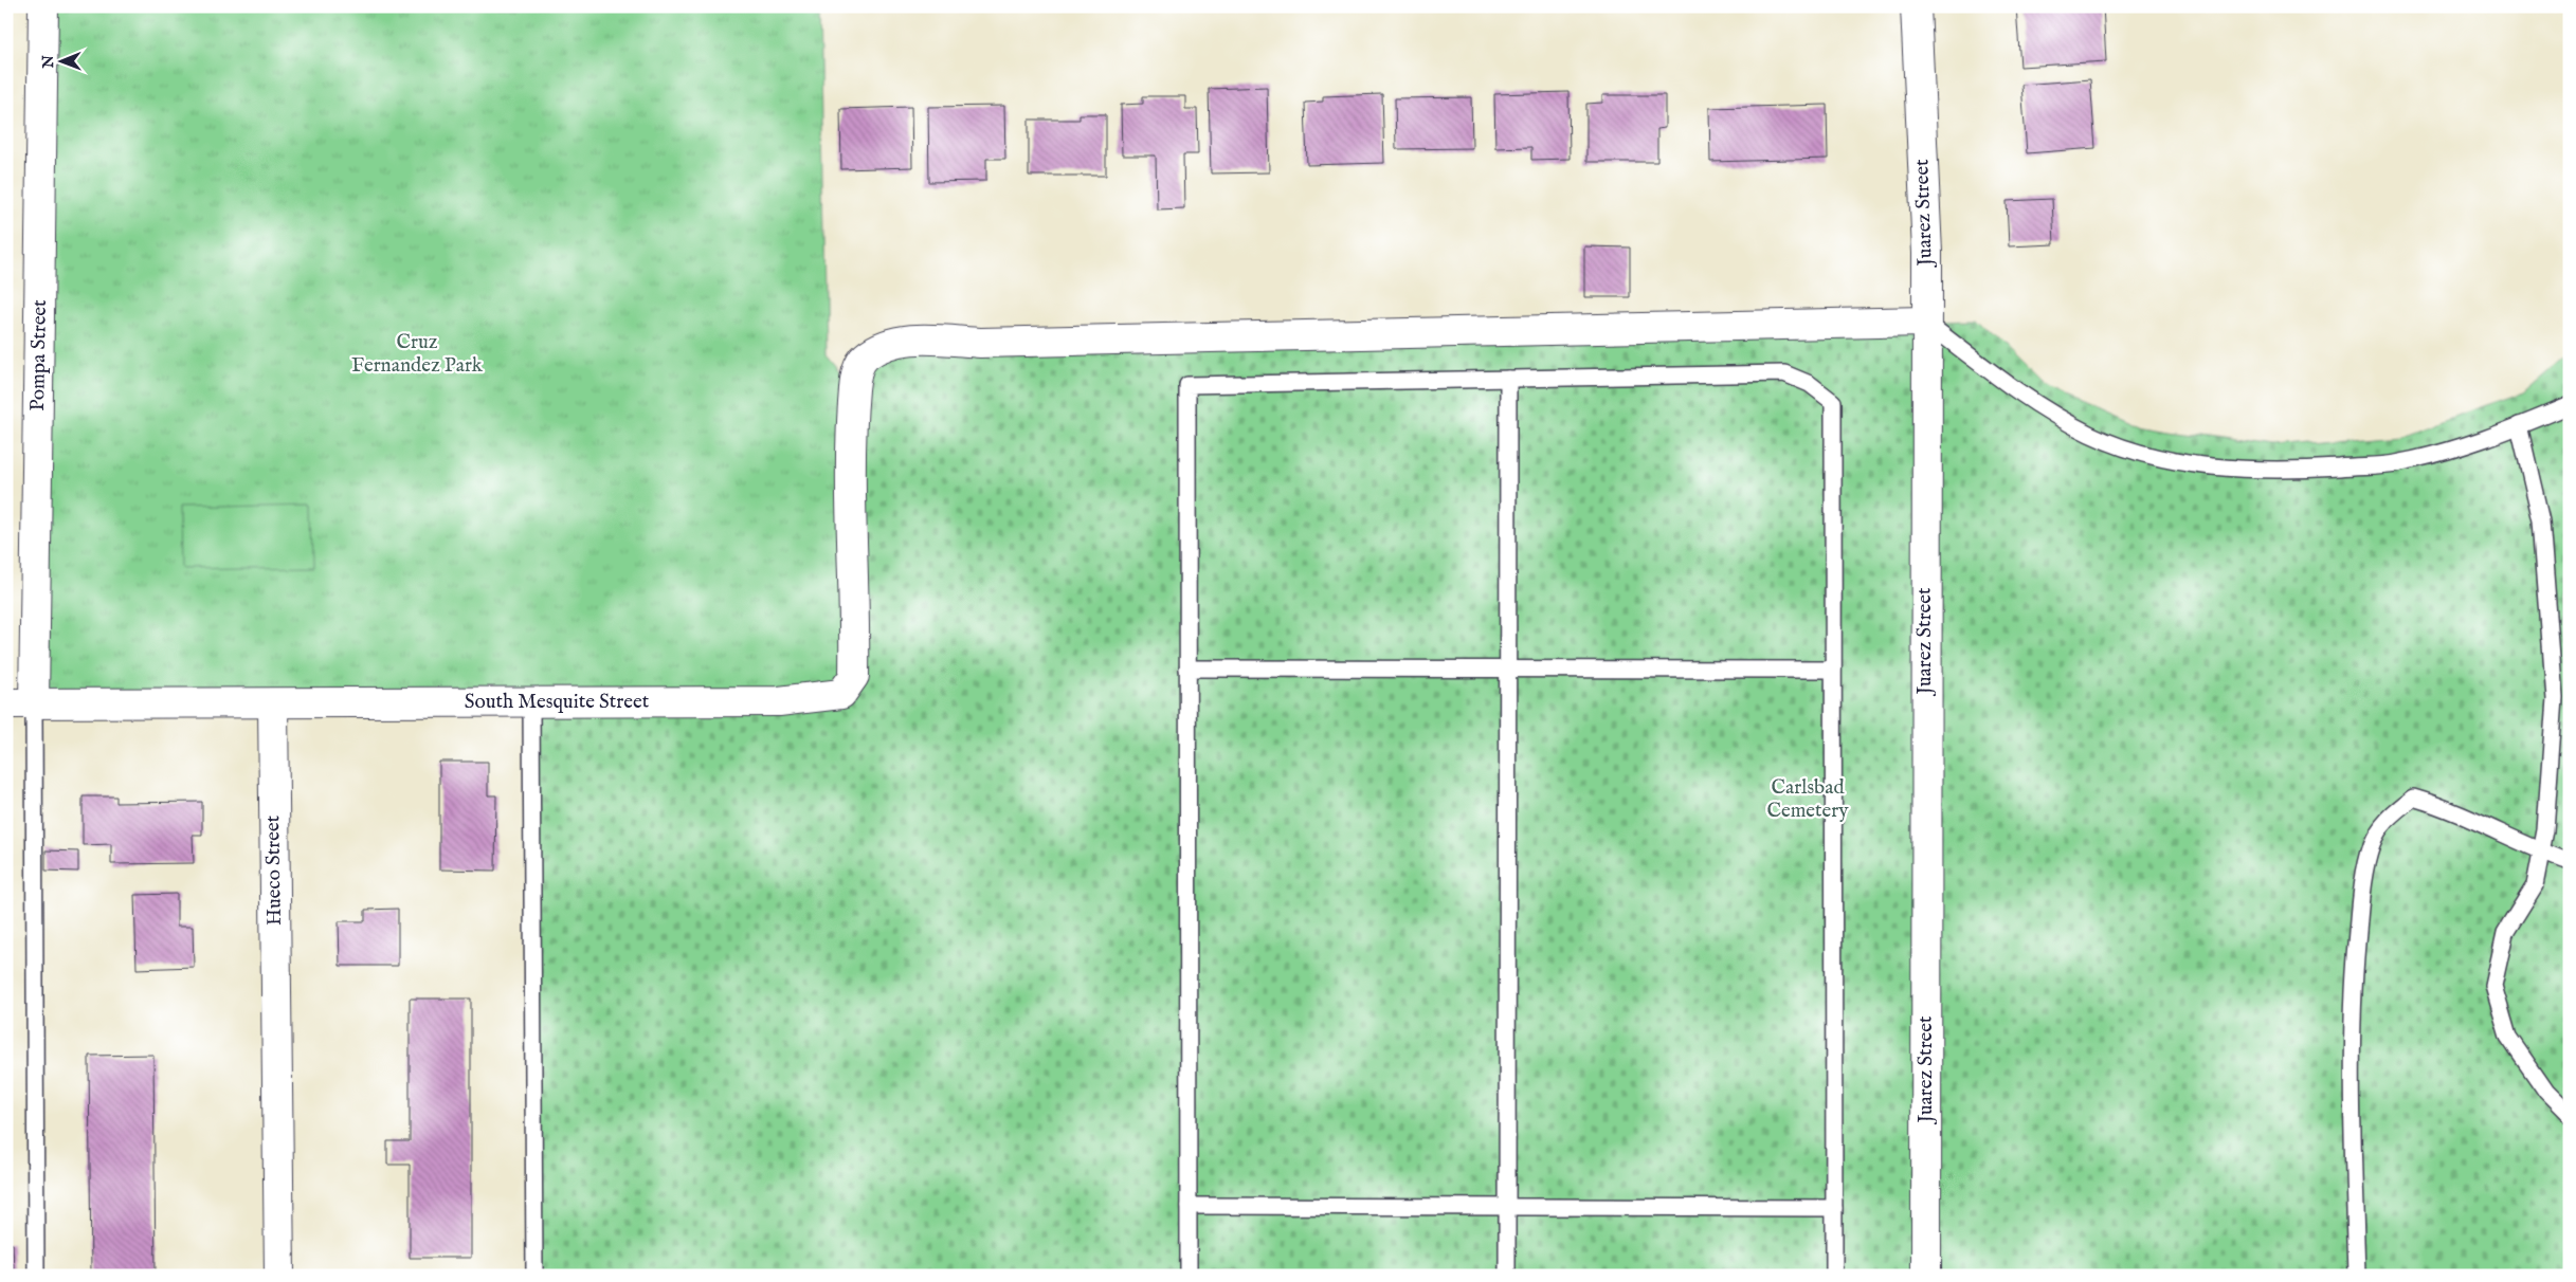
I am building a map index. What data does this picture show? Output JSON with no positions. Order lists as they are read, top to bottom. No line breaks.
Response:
{"streets":{"street":["Juarez Street","Pompa Street","South Mesquite Street","Hueco Street"]},"crossings":[["Juarez Street","South Mesquite Street"],["South Mesquite Street","Hueco Street"]],"parks":["Cruz Fernandez Park","Carlsbad Cemetery"],"north":"left"}
